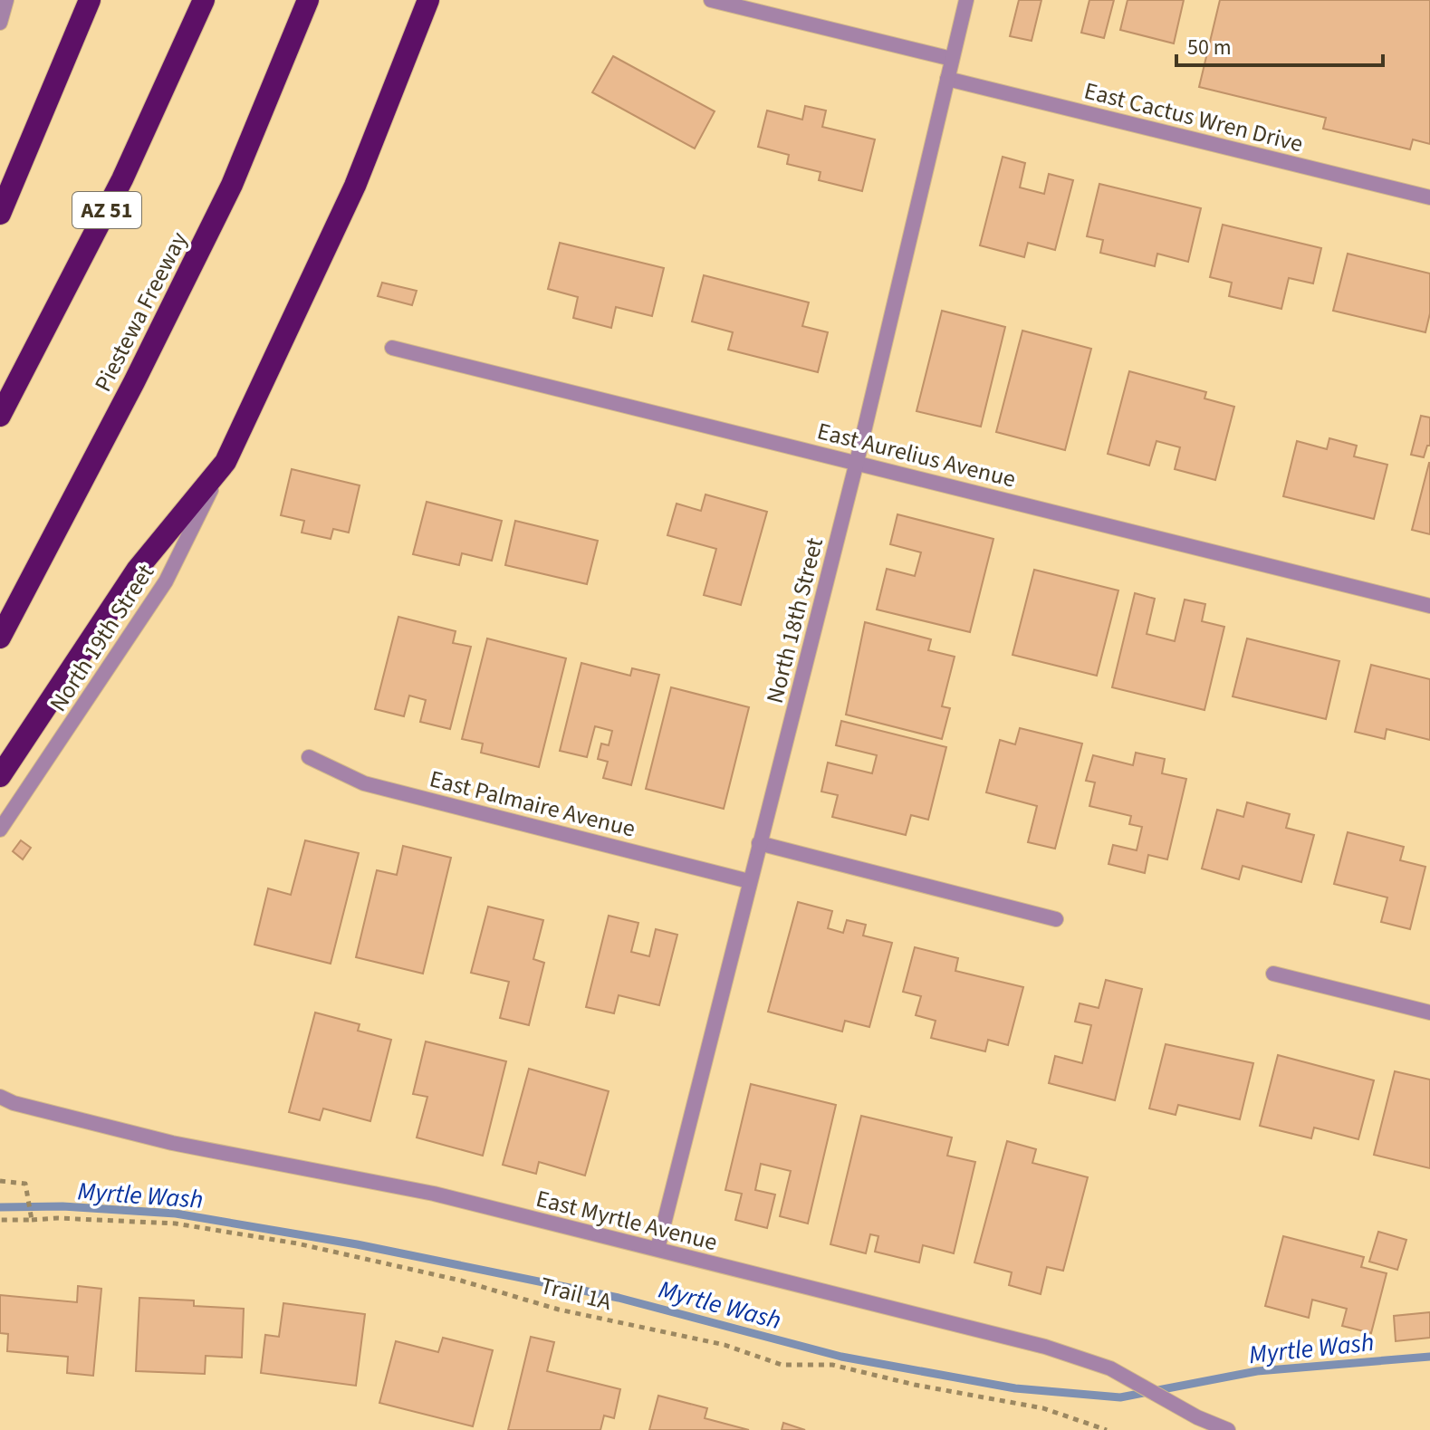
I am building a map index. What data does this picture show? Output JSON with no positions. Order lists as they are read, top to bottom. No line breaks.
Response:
{"streets":{"highway":["AZ 51","Piestewa Freeway"],"street":["East Cactus Wren Drive","East Aurelius Avenue","North 18th Street","North 19th Street","East Palmaire Avenue","East Myrtle Avenue"],"path":["Trail 1A"]},"crossings":[["East Cactus Wren Drive","North 18th Street"],["East Aurelius Avenue","North 18th Street"],["North 18th Street","East Palmaire Avenue"],["North 18th Street","East Myrtle Avenue"]],"water":["Myrtle Wash"],"scale_bar":"50 m"}
